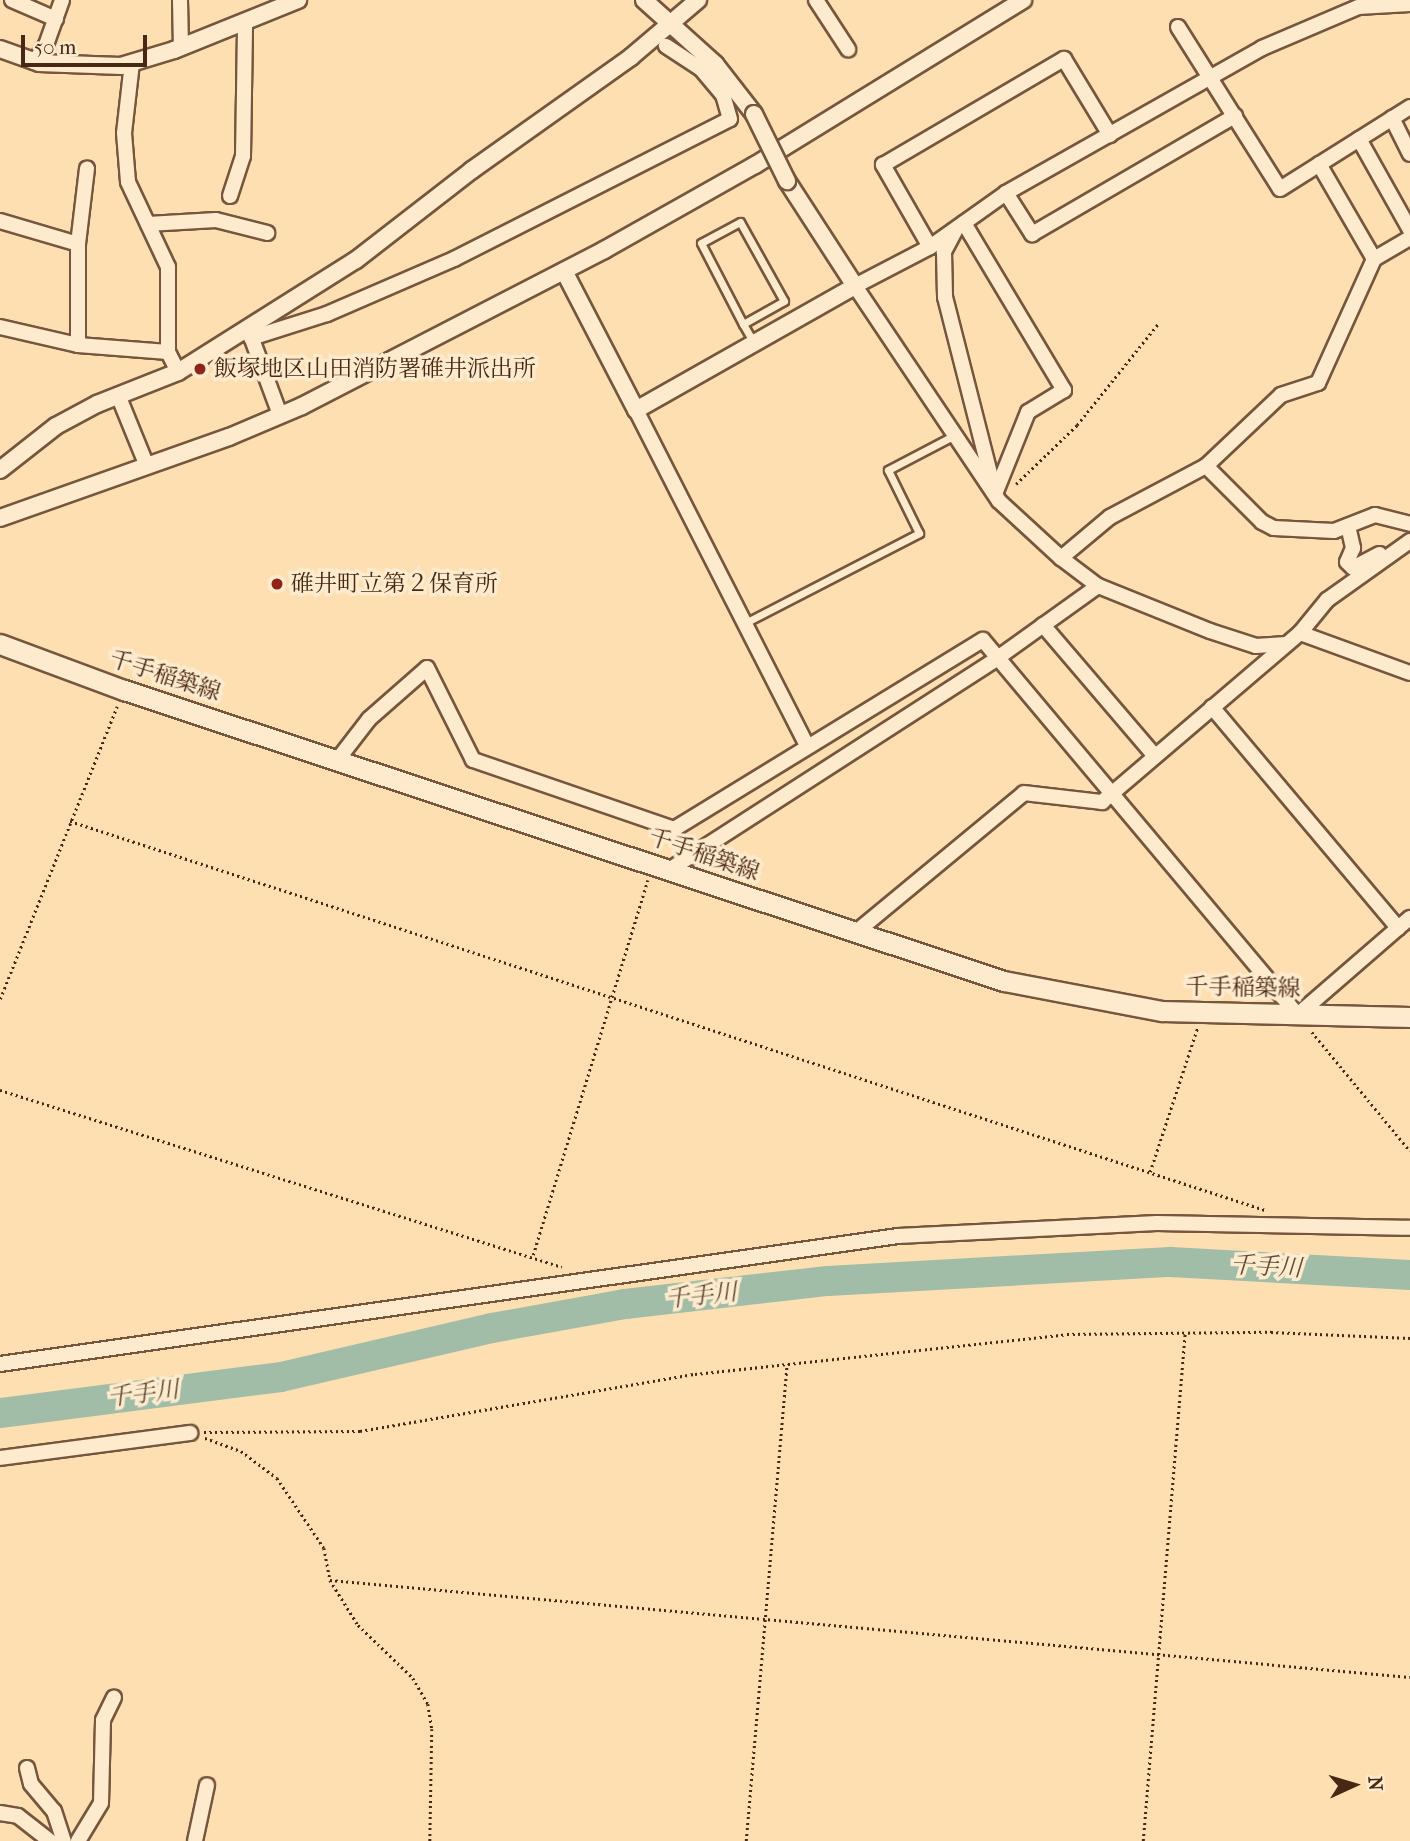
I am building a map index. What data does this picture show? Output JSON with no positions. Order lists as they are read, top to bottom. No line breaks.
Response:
{"streets":{"main road":["千手稲築線"]},"water":["千手川"],"places":["飯塚地区山田消防署碓井派出所","碓井町立第２保育所"],"scale_bar":"50 m","north":"right"}
